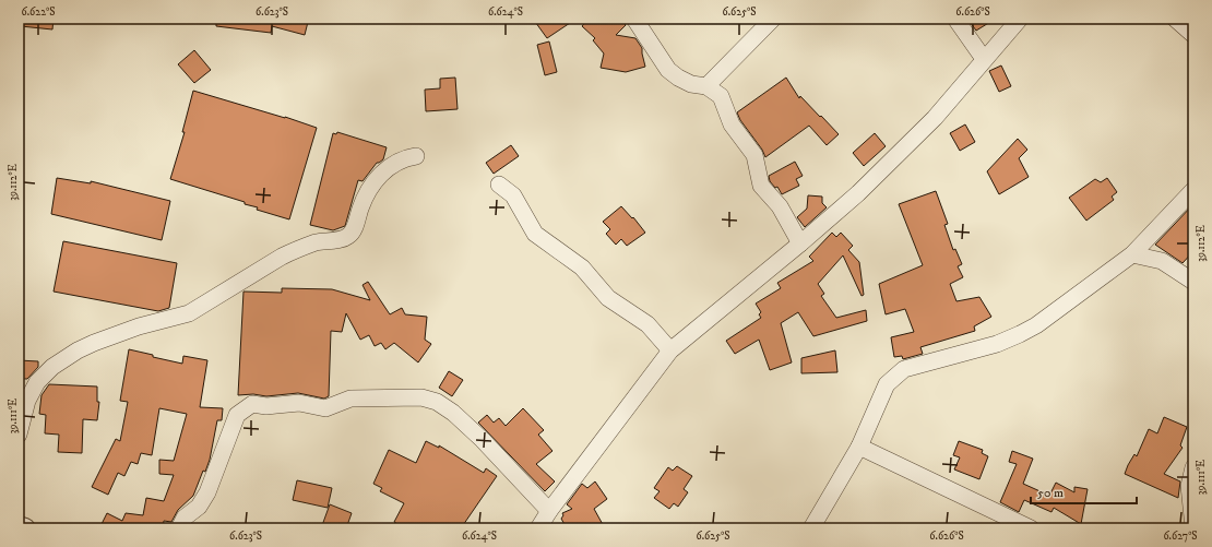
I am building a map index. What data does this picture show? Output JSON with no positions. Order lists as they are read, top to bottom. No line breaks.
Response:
{"scale_bar":"50 m","coordinates":["6.622°S","6.623°S","6.624°S","6.625°S","6.626°S","39.112°E","39.111°E","6.627°S"]}
